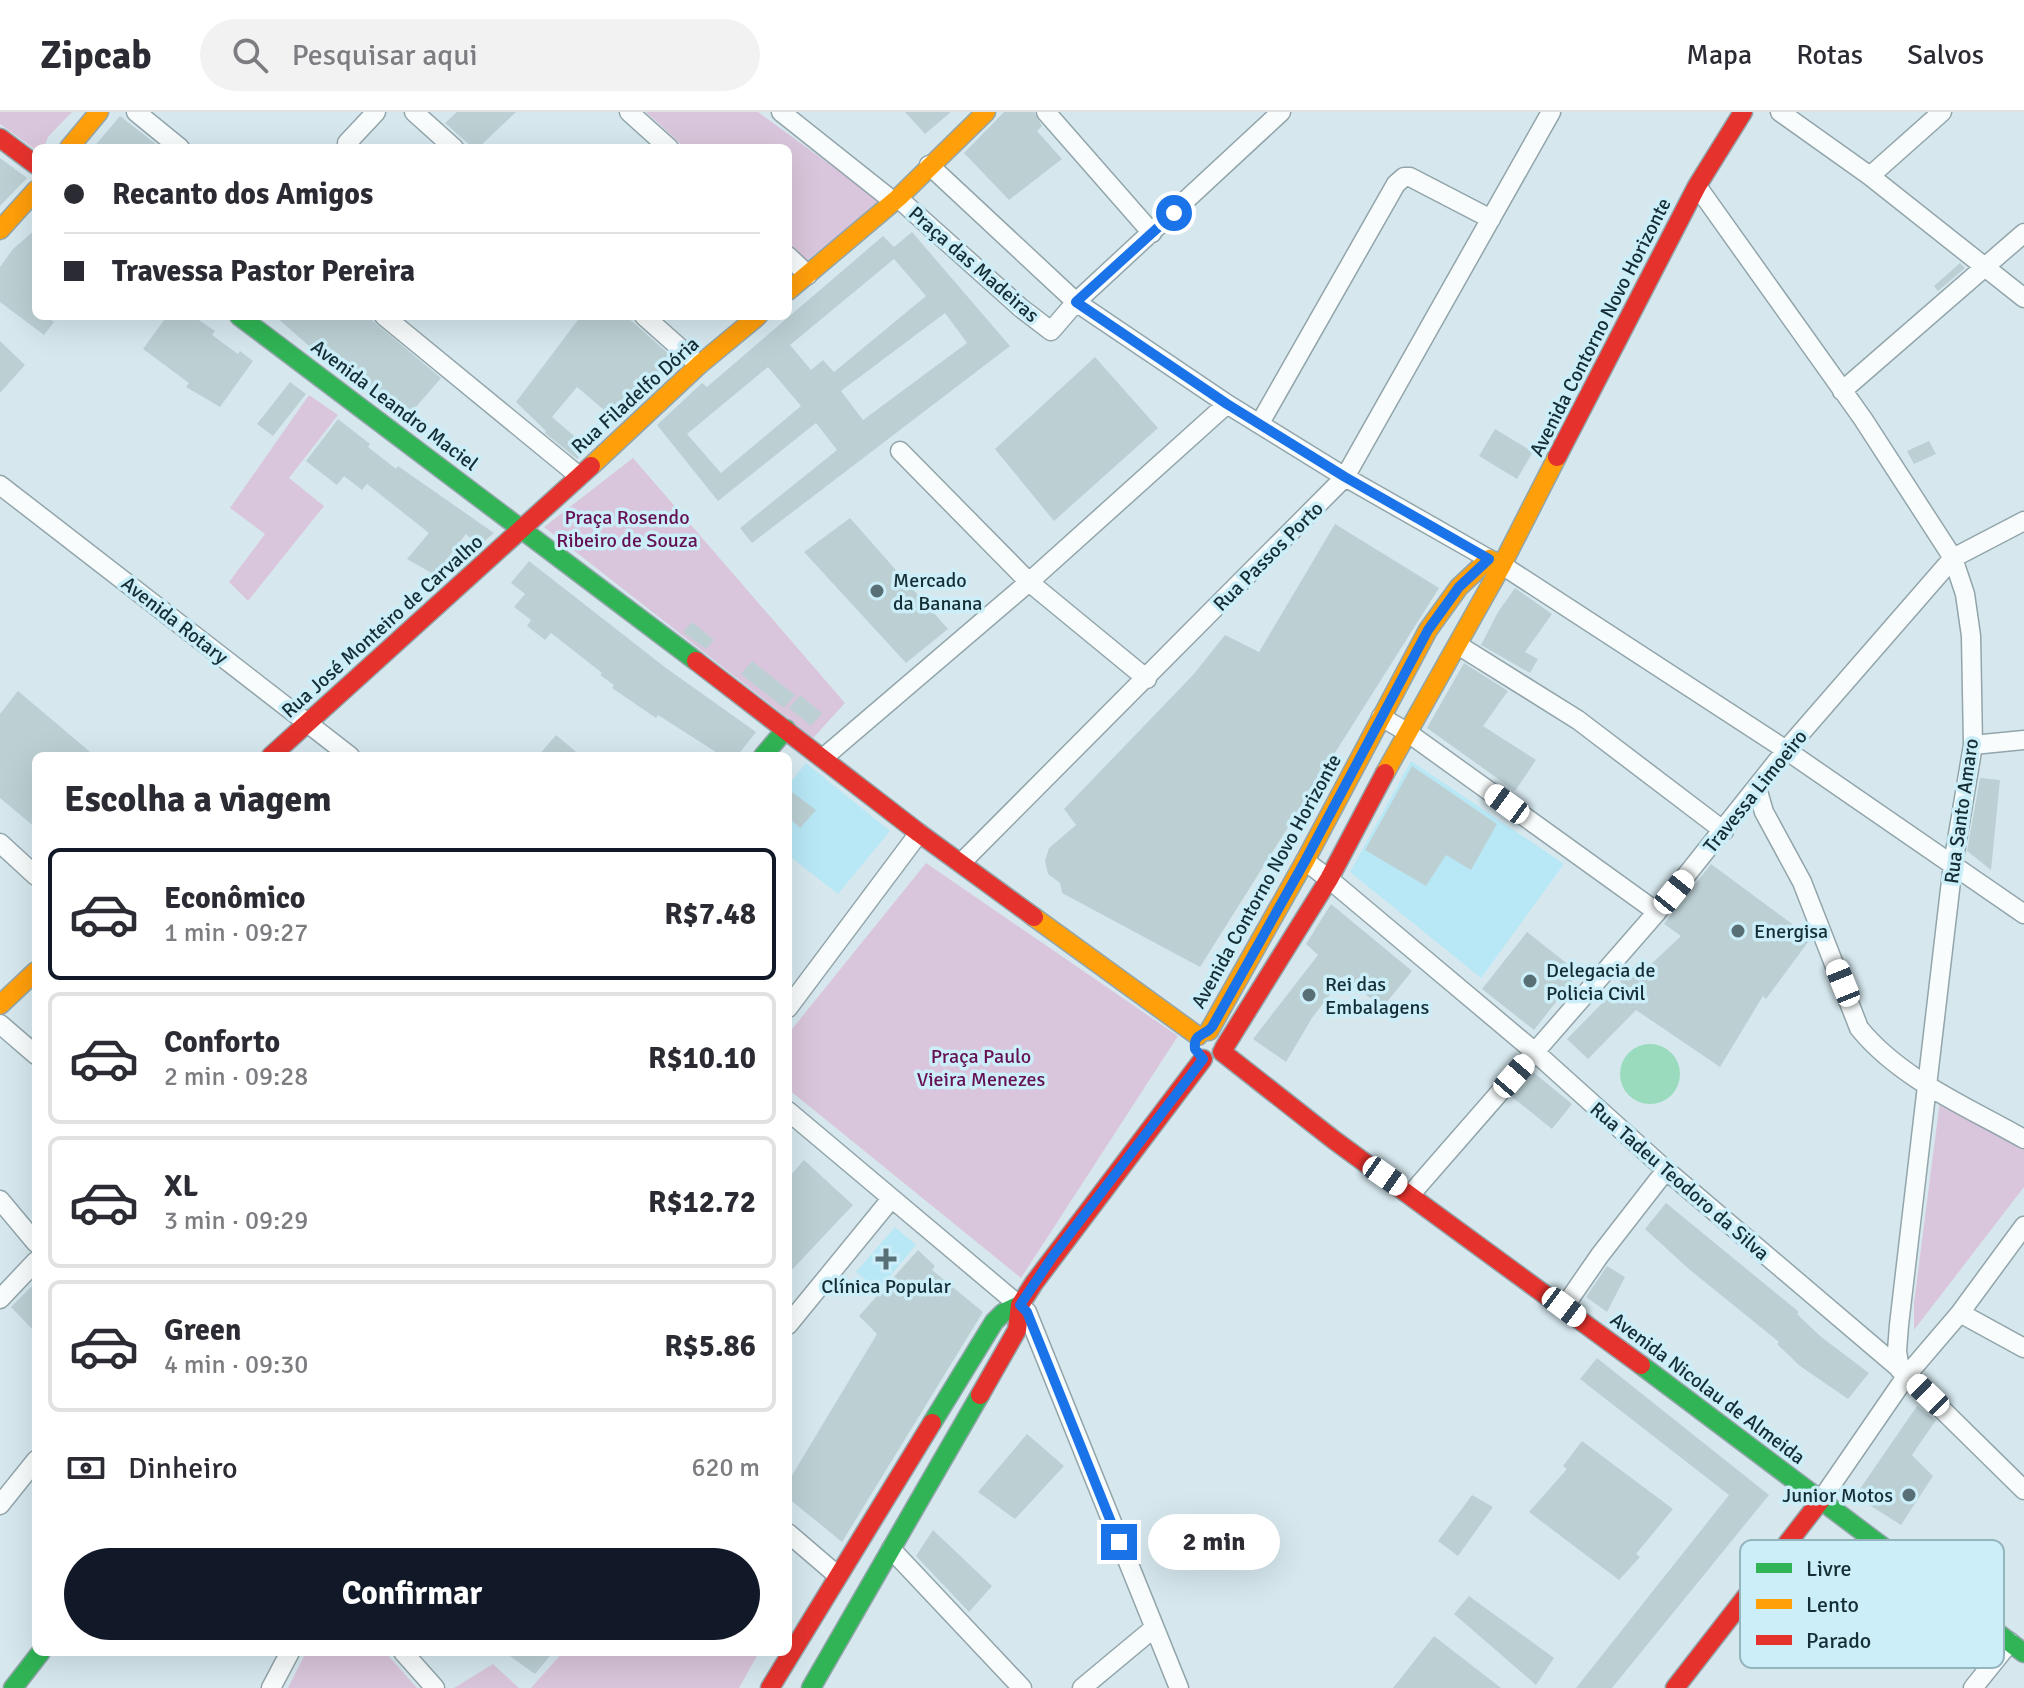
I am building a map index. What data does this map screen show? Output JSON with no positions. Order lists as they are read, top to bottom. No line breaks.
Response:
{"streets":{"main road":["Avenida Contorno Novo Horizonte","Rua Filadelfo Dória","Avenida Leandro Maciel","Rua José Monteiro de Carvalho","Avenida Nicolau de Almeida"],"street":["Praça das Madeiras","Rua Passos Porto","Avenida Rotary","Travessa Limoeiro","Rua Santo Amaro","Rua Tadeu Teodoro da Silva"]},"crossings":[["Avenida Contorno Novo Horizonte","Rua Santo Amaro"],["Avenida Contorno Novo Horizonte","Rua Tadeu Teodoro da Silva"],["Avenida Contorno Novo Horizonte","Avenida Nicolau de Almeida"],["Avenida Leandro Maciel","Rua José Monteiro de Carvalho"],["Avenida Rotary","Rua José Monteiro de Carvalho"],["Travessa Limoeiro","Rua Santo Amaro"],["Travessa Limoeiro","Rua Tadeu Teodoro da Silva"],["Travessa Limoeiro","Avenida Nicolau de Almeida"],["Rua Santo Amaro","Rua Tadeu Teodoro da Silva"]],"parks":["Praça Rosendo Ribeiro de Souza","Praça Paulo Vieira Menezes"],"places":{"other":["Mercado da Banana","Energisa","Delegacia de Policia Civil","Rei das Embalagens","Junior Motos"],"health":["Clínica Popular"]},"legend":["Livre","Lento","Parado"],"page":{"header":"Zipcab","search":"Pesquisar aqui","nav":["Mapa","Rotas","Salvos"],"banner":["Recanto dos Amigos","Travessa Pastor Pereira"],"heading":"Escolha a viagem","list":[{"name":"Econômico","note":"1 min · 09:27","value":"R$7.48"},{"name":"Conforto","note":"2 min · 09:28","value":"R$10.10"},{"name":"XL","note":"3 min · 09:29","value":"R$12.72"},{"name":"Green","note":"4 min · 09:30","value":"R$5.86"}],"pay":["Dinheiro","620 m"],"bubble":"2 min","buttons":"Confirmar"}}
